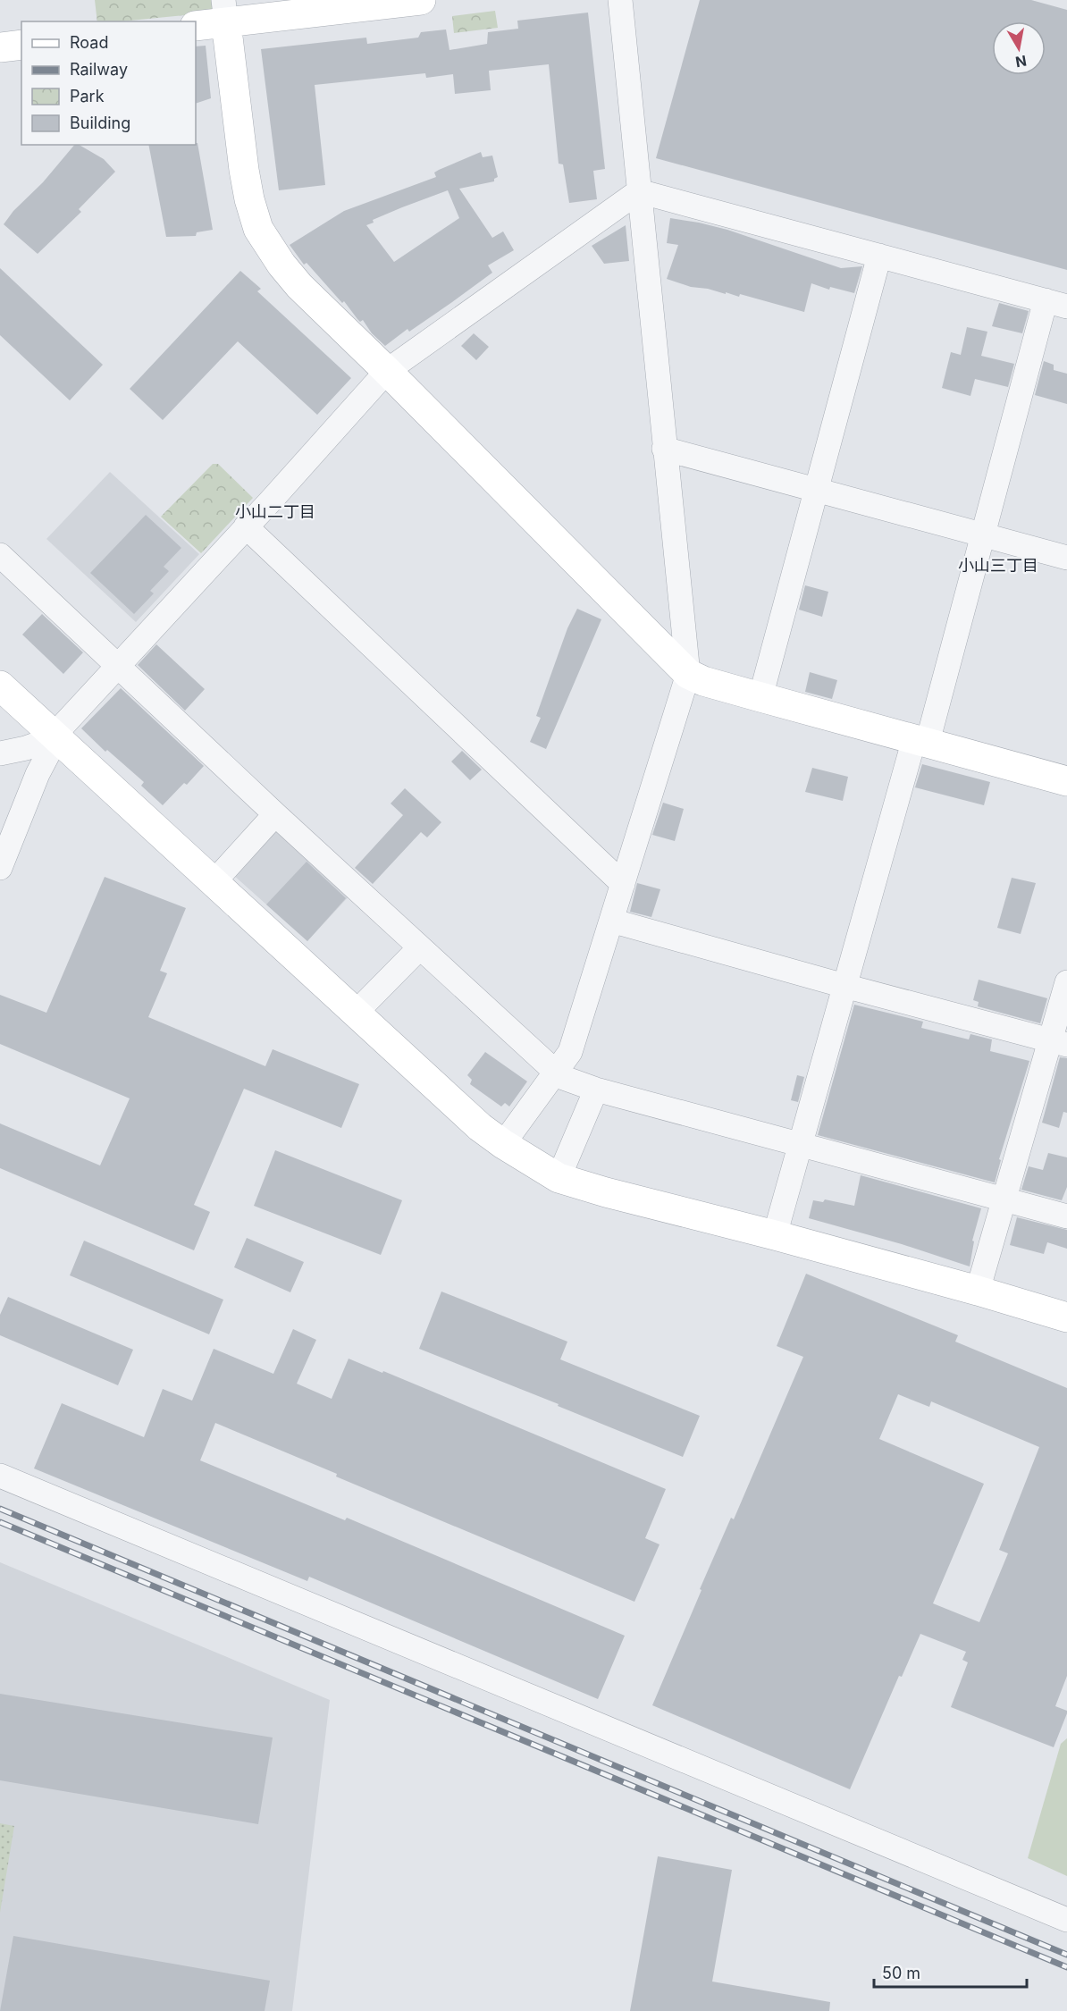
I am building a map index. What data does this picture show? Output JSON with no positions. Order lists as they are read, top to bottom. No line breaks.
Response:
{"districts":["小山二丁目","小山三丁目"],"legend":["Road","Railway","Park","Building"],"scale_bar":"50 m","north":"bottom"}
